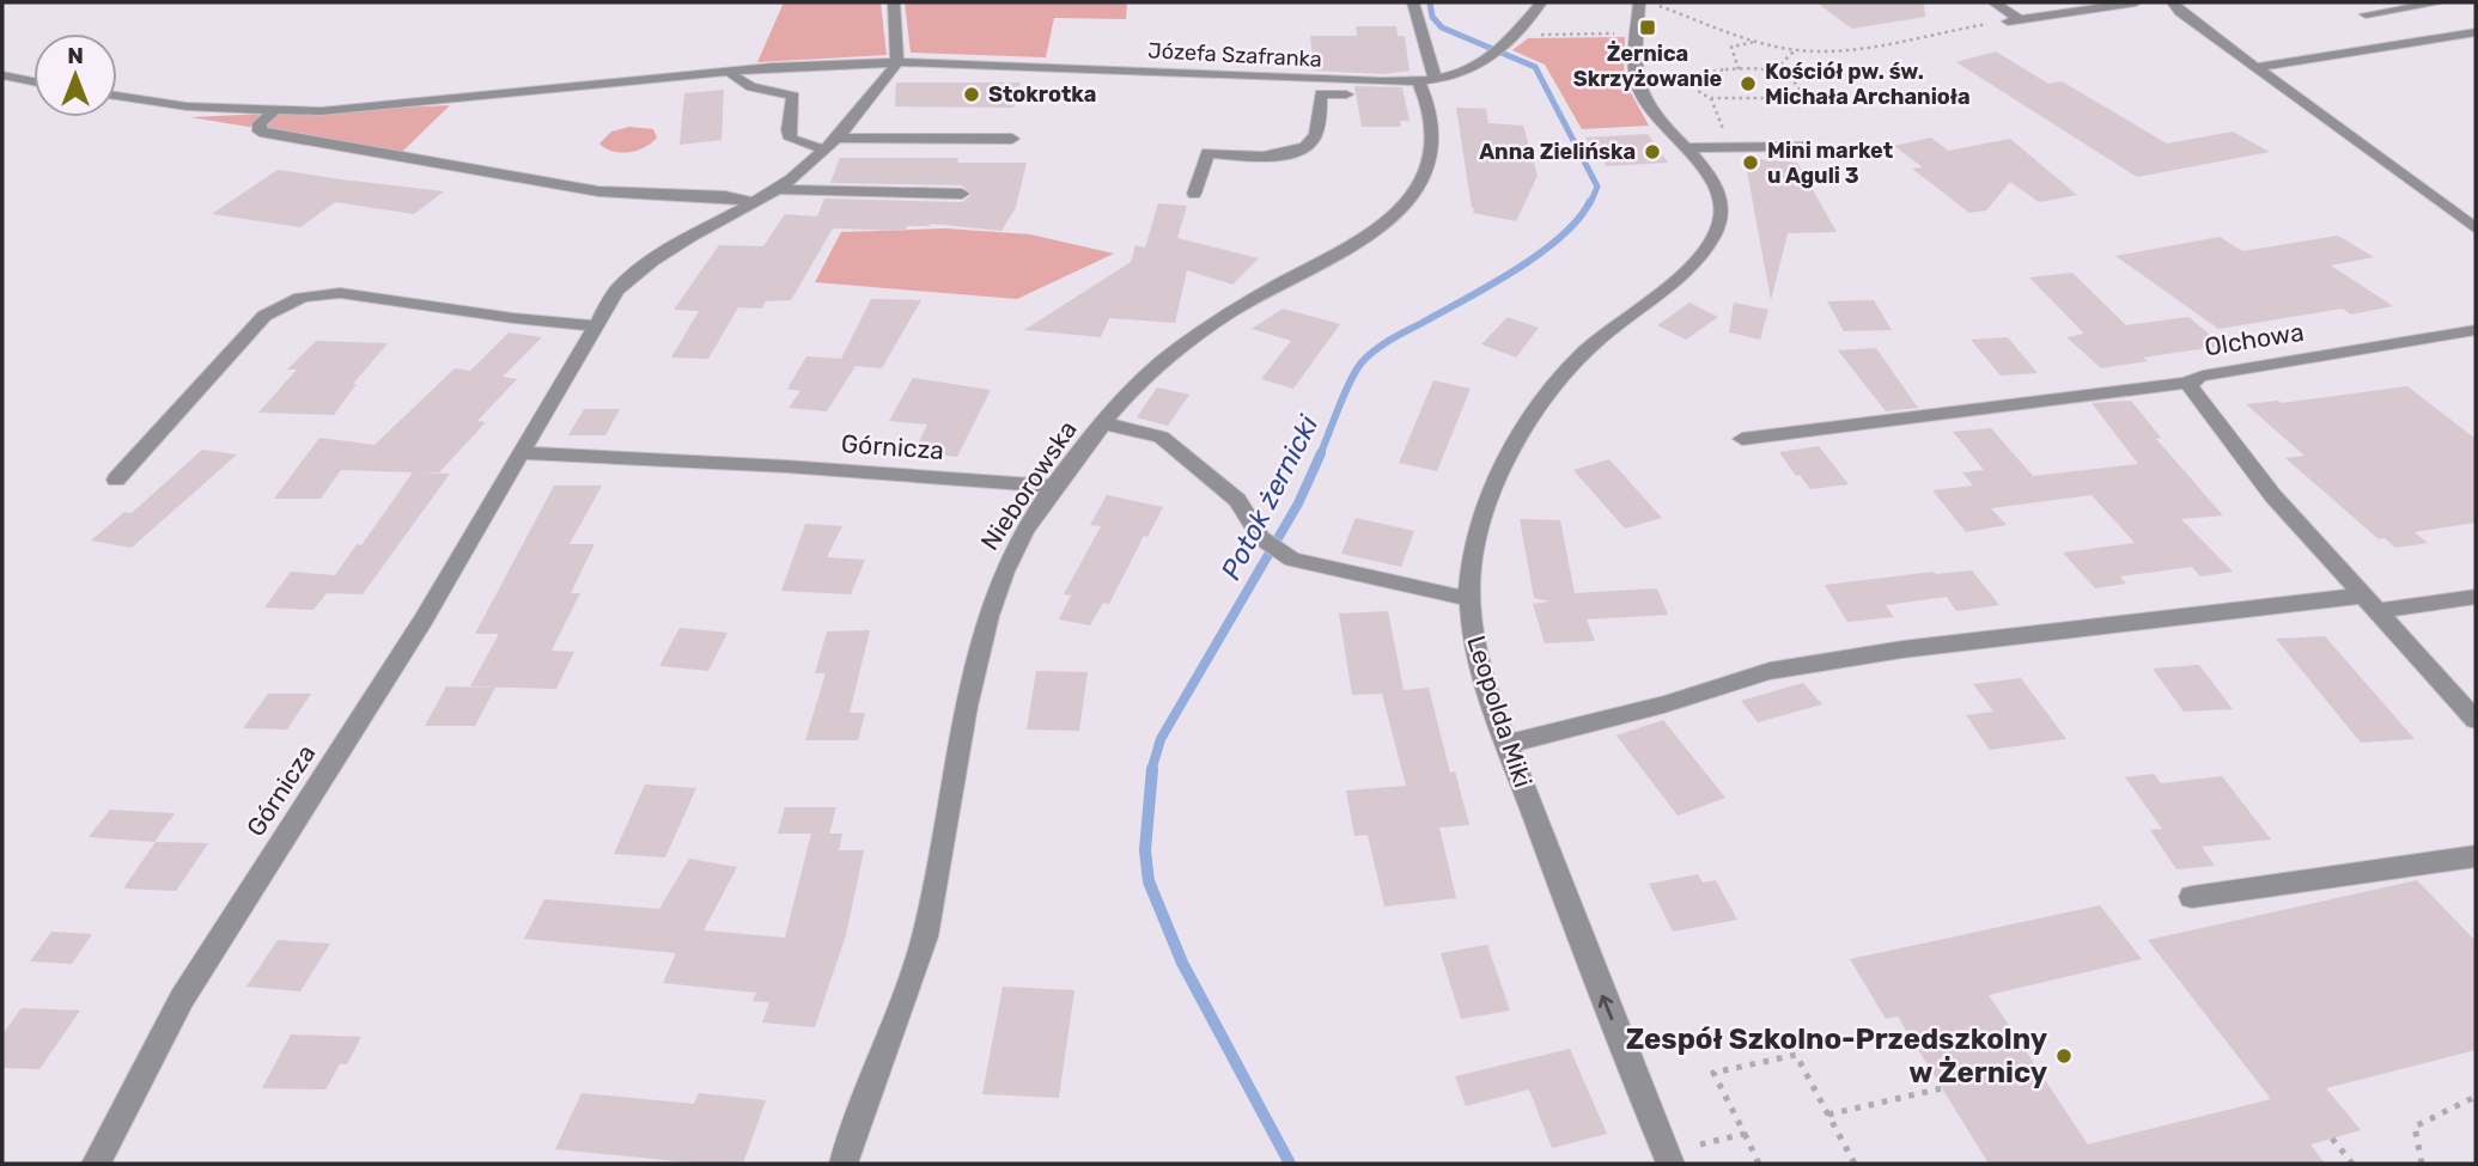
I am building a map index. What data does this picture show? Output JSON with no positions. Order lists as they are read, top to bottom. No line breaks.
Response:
{"streets":{"street":["Józefa Szafranka","Olchowa","Górnicza","Nieborowska","Leopolda Miki"]},"crossings":[["Józefa Szafranka","Górnicza"],["Józefa Szafranka","Nieborowska"],["Górnicza","Nieborowska"]],"water":["Potok żernicki"],"places":{"transit":["Żernica Skrzyżowanie"],"other":["Kościół pw. św. Michała Archanioła","Stokrotka","Anna Zielińska","Mini market u Aguli 3","Zespół Szkolno-Przedszkolny w Żernicy"]},"north":"top"}
